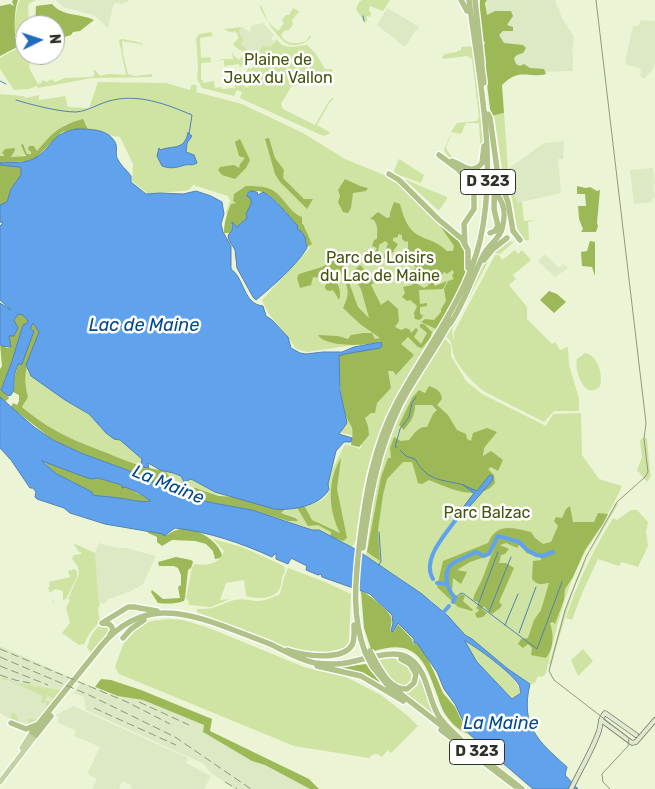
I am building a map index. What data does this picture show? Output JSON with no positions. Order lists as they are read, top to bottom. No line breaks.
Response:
{"streets":{"highway":["D 323"]},"water":["Lac de Maine","La Maine"],"parks":["Plaine de Jeux du Vallon","Parc de Loisirs du Lac de Maine","Parc Balzac"],"north":"right"}
